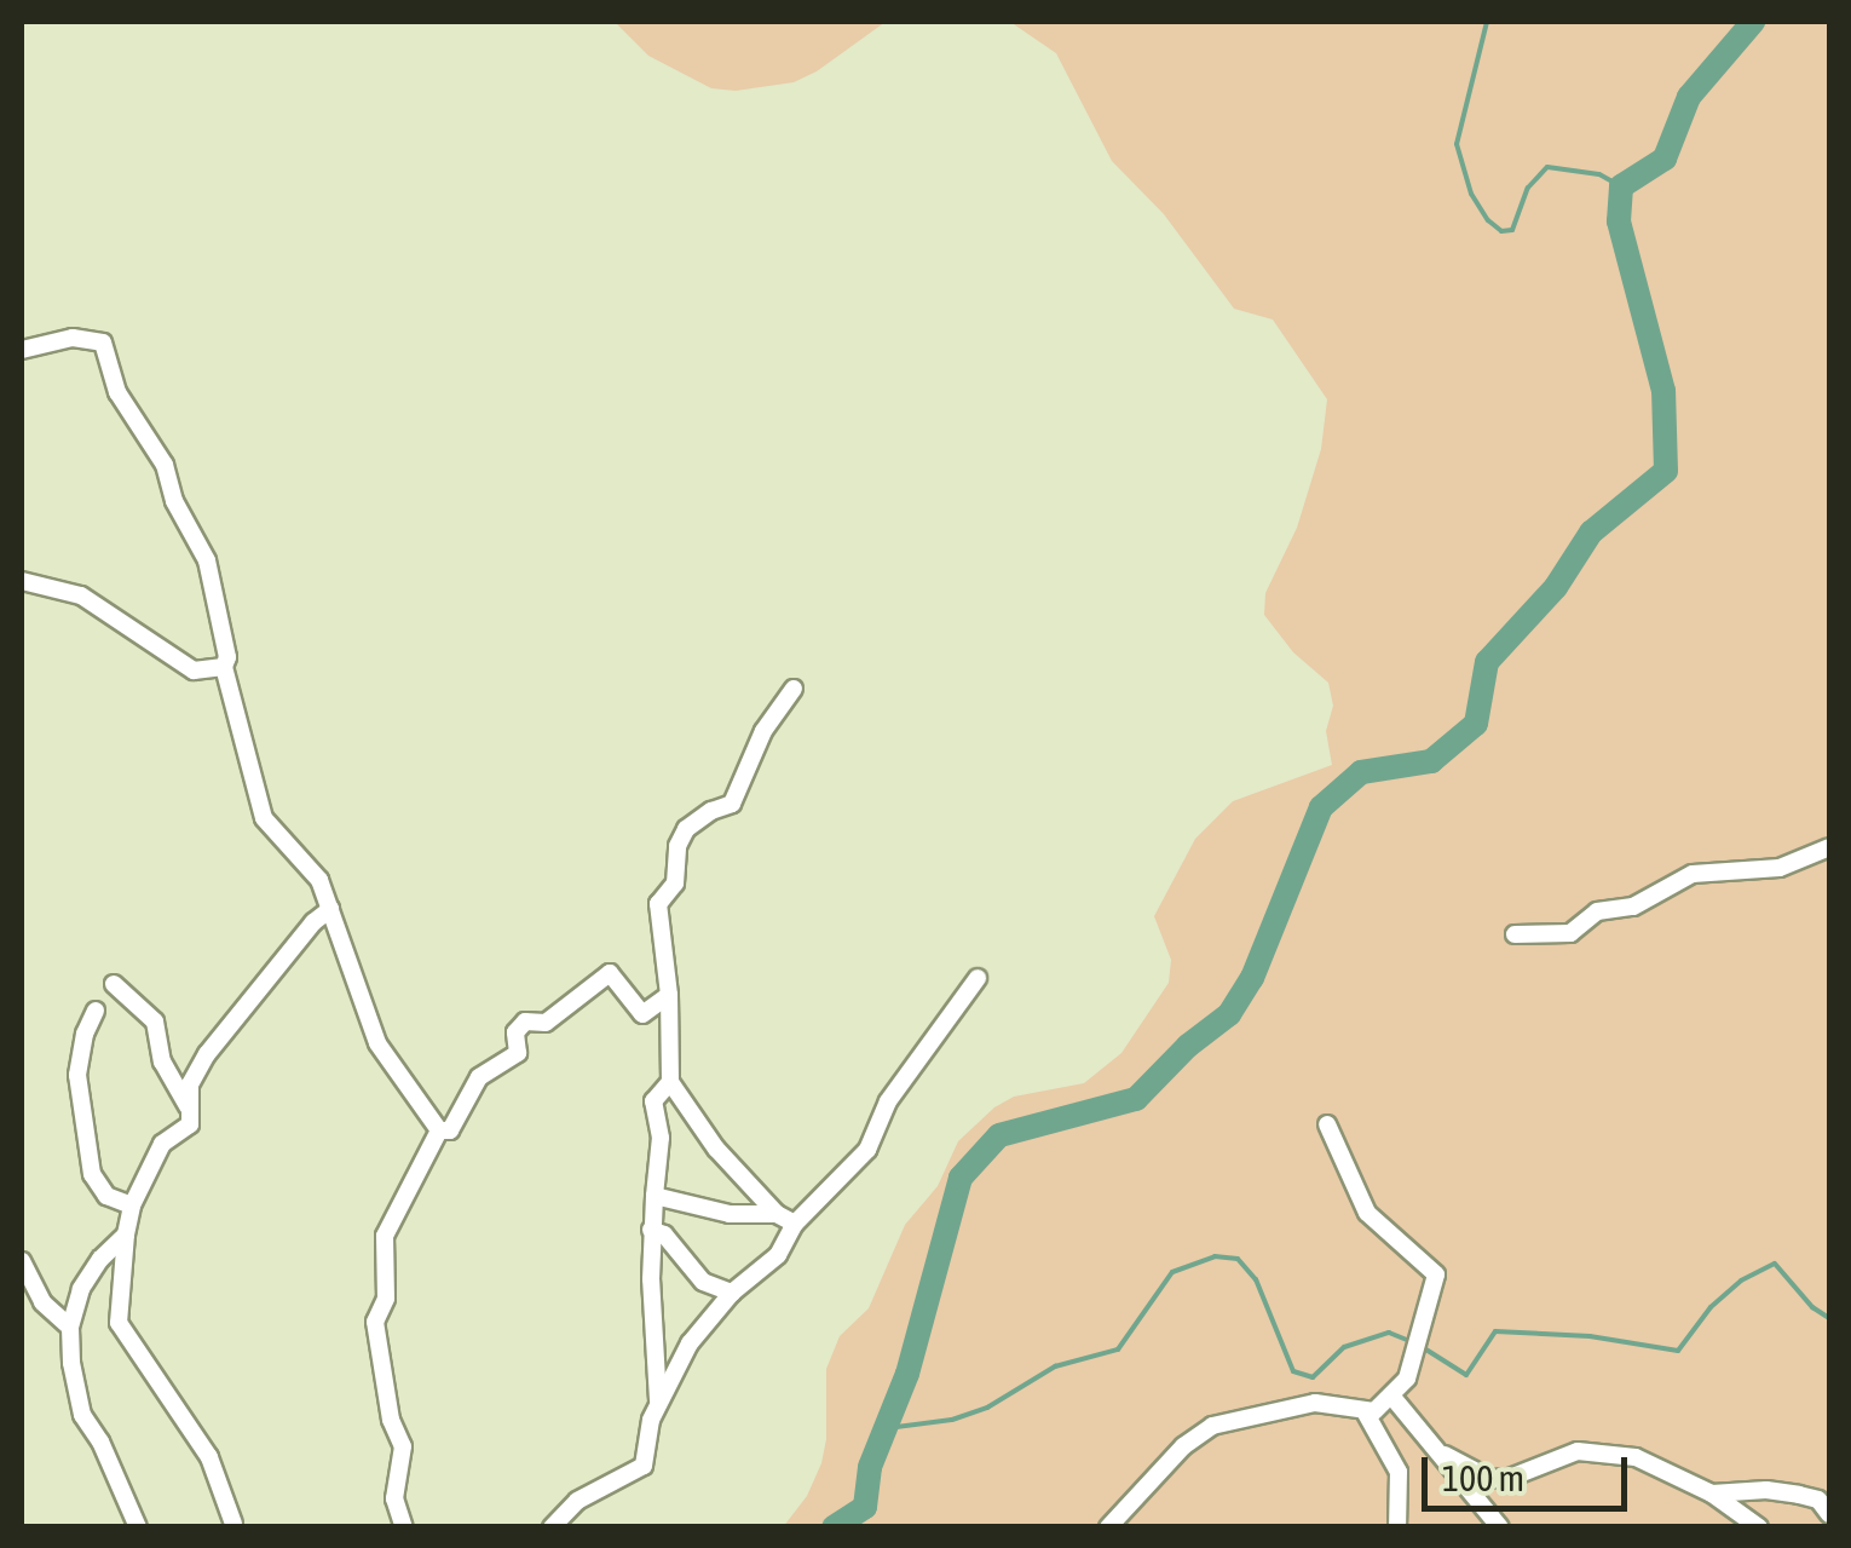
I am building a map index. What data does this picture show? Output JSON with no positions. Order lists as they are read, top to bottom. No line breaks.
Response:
{"scale_bar":"100 m"}
